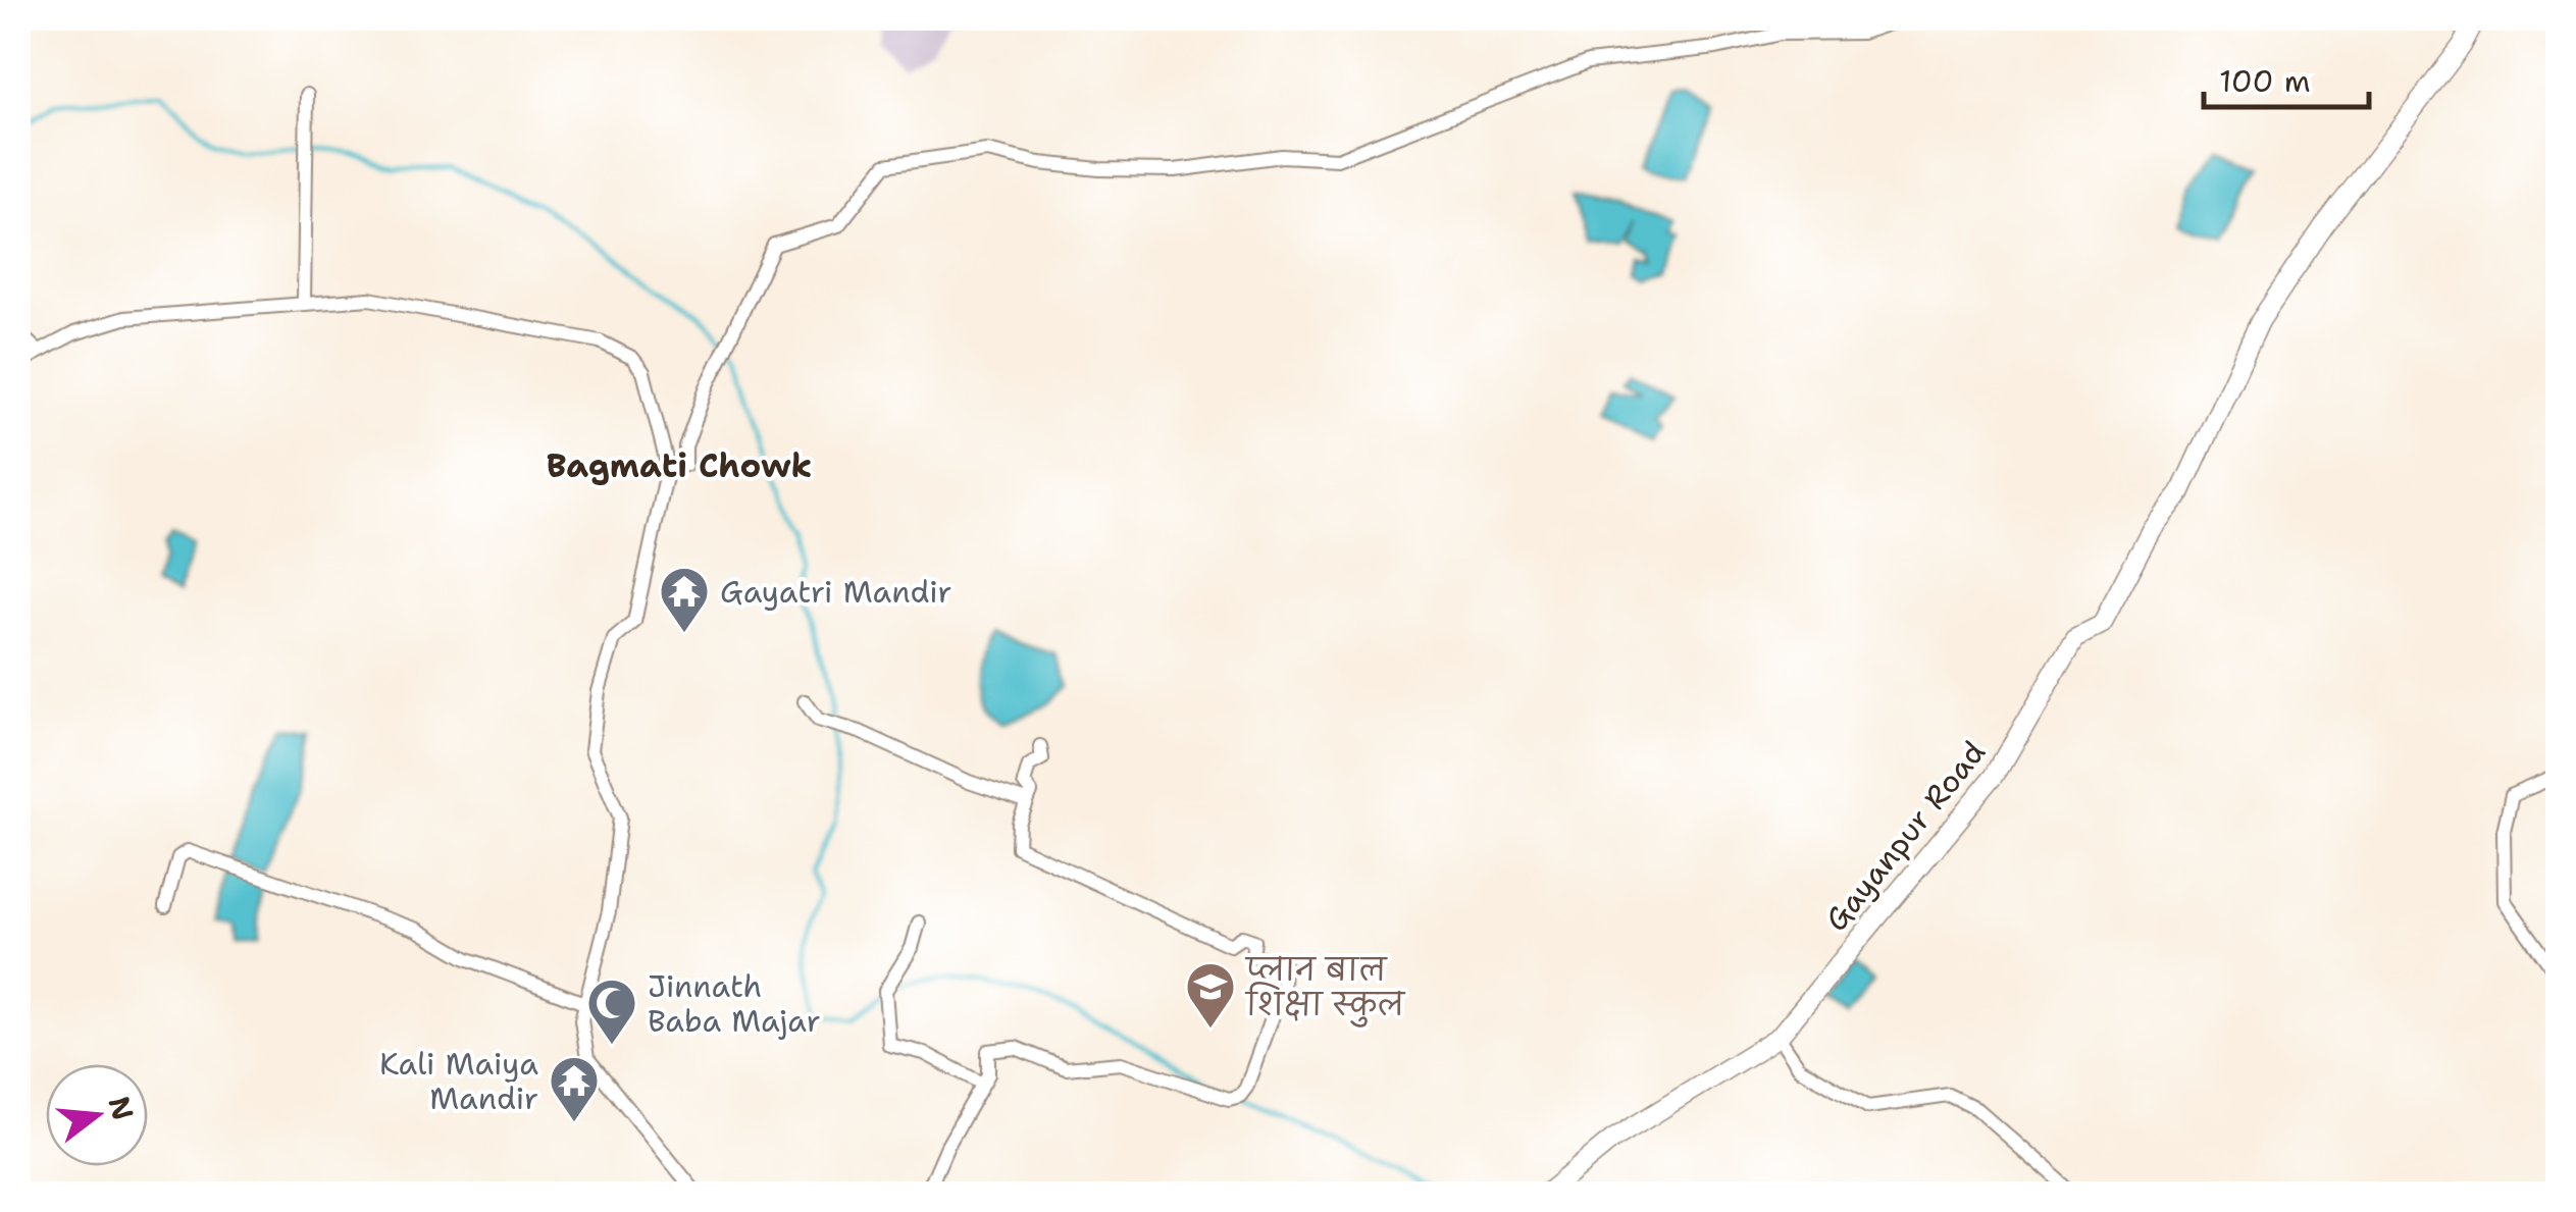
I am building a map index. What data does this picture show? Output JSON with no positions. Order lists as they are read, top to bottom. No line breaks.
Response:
{"streets":{"street":["Gayanpur Road"]},"districts":["Bagmati Chowk"],"places":{"temple":["Gayatri Mandir","Kali Maiya Mandir"],"school or university":["प्लान बाल शिक्षा स्कुल"],"mosque":["Jinnath Baba Majar"]},"scale_bar":"100 m","north":"right"}
